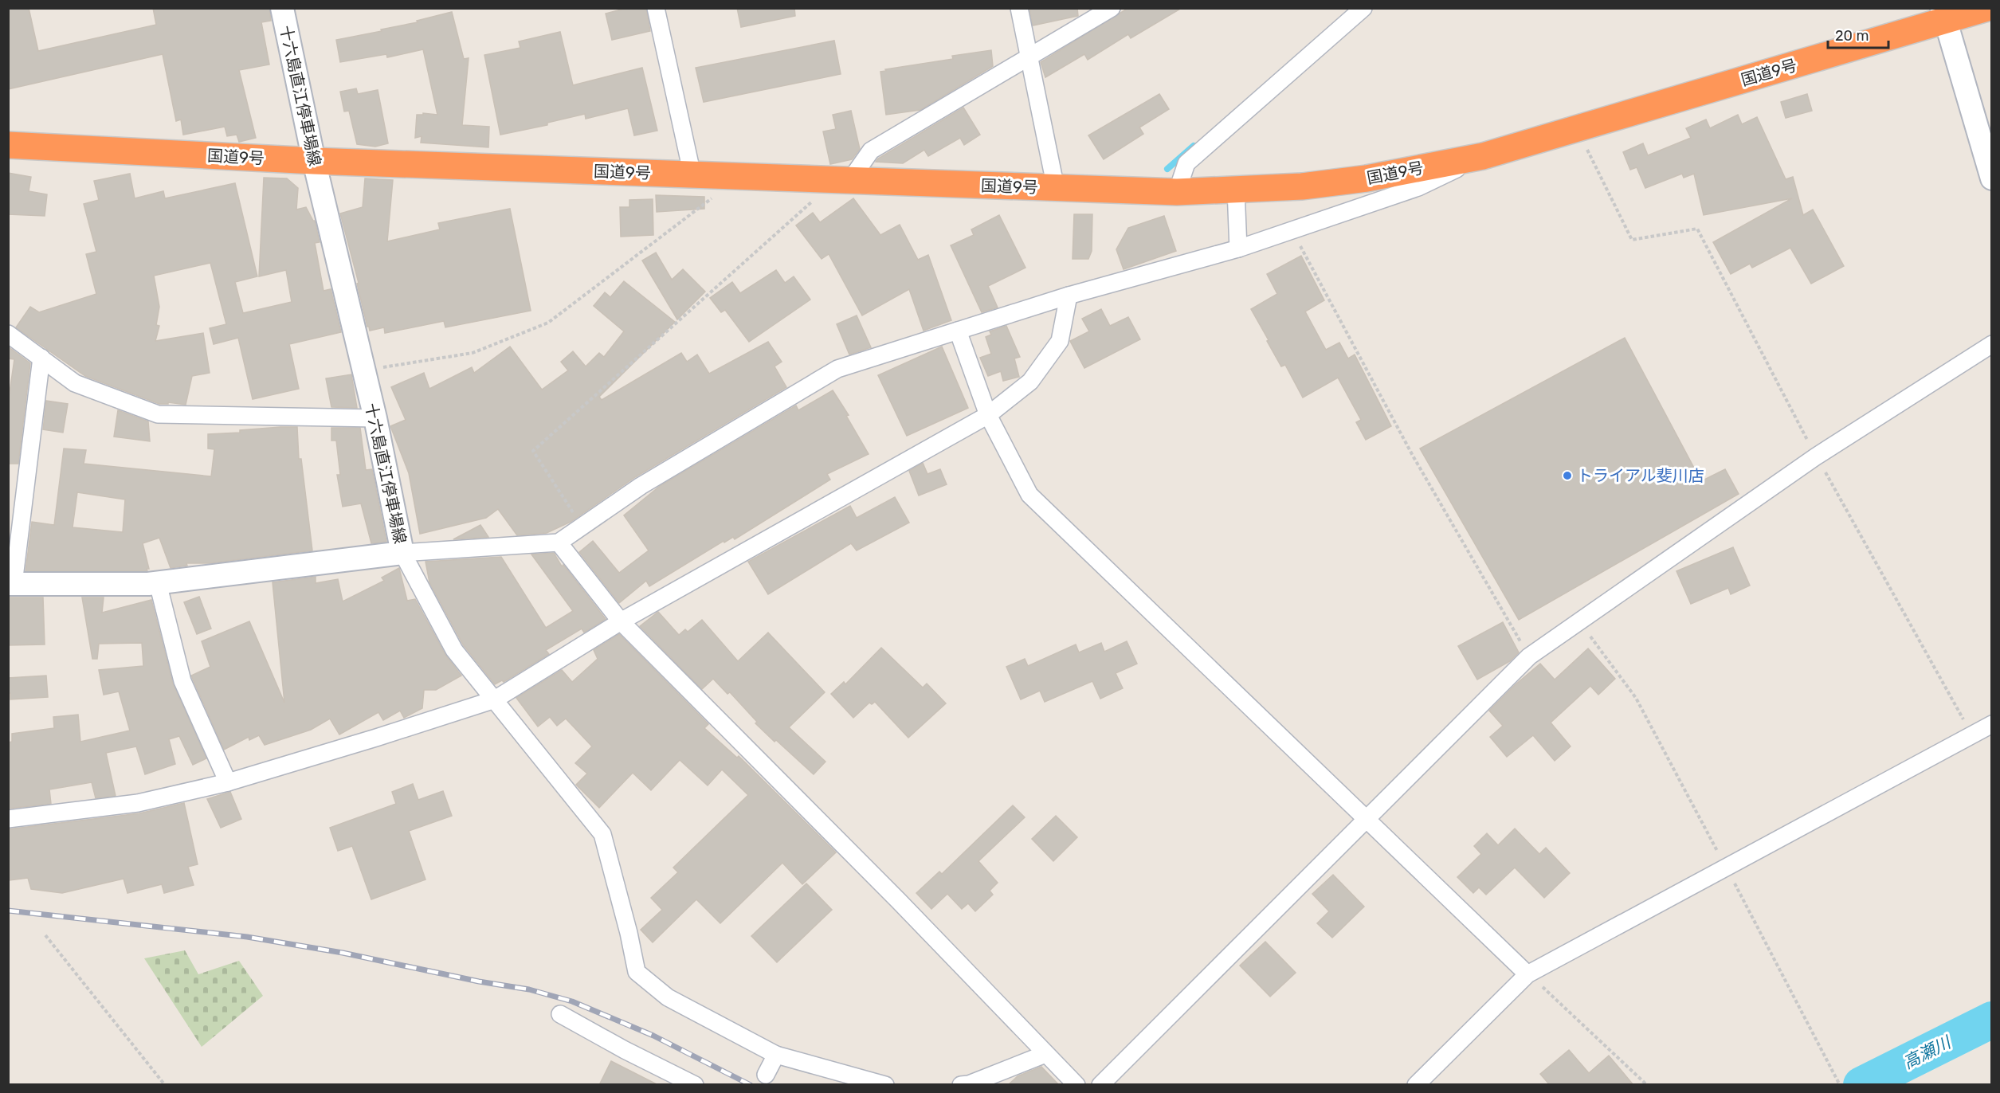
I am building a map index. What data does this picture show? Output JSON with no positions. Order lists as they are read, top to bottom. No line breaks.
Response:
{"streets":{"highway":["国道9号"],"main road":["十六島直江停車場線"]},"crossings":[["国道9号","十六島直江停車場線"]],"water":["高瀬川"],"places":["トライアル斐川店"],"scale_bar":"20 m"}
